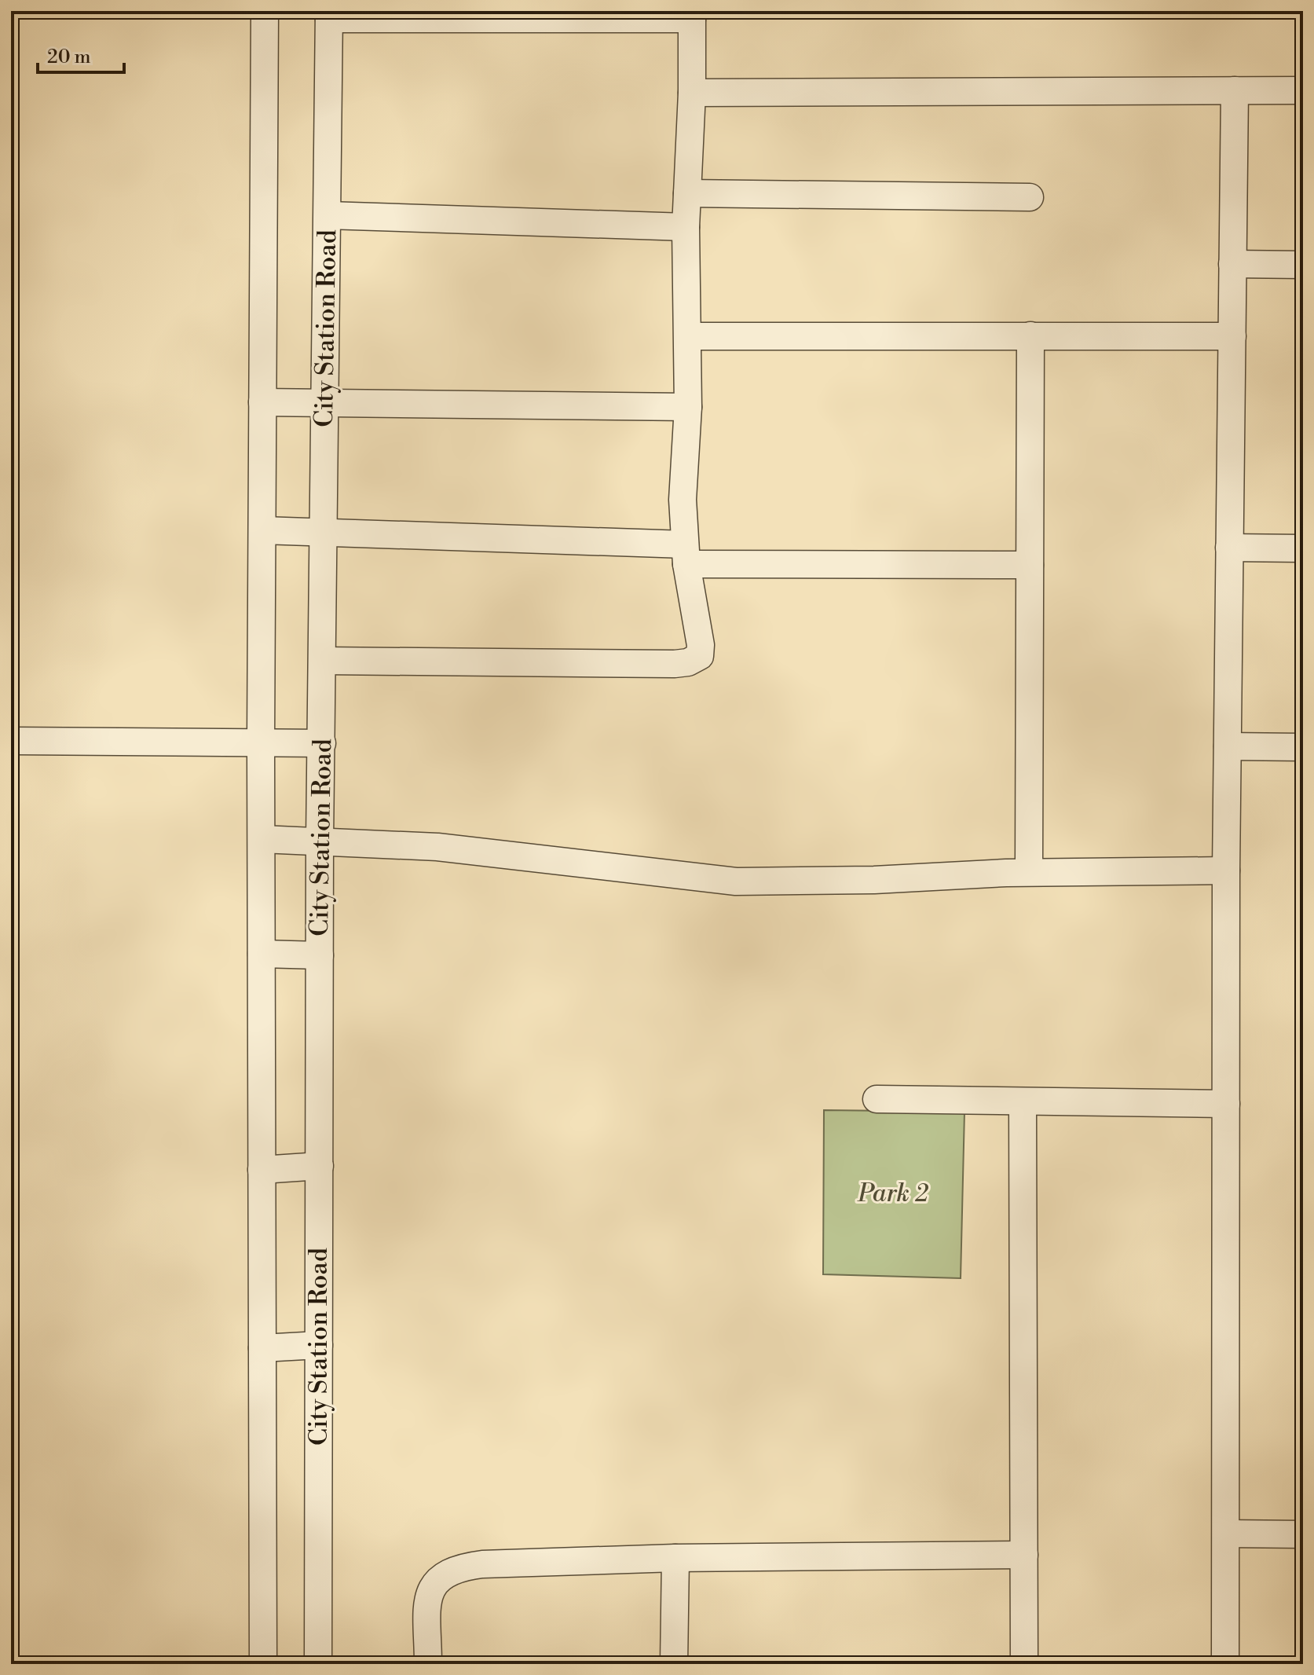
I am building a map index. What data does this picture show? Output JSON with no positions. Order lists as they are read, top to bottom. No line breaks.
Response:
{"streets":{"street":["City Station Road"]},"parks":["Park 2"],"scale_bar":"20 m"}
